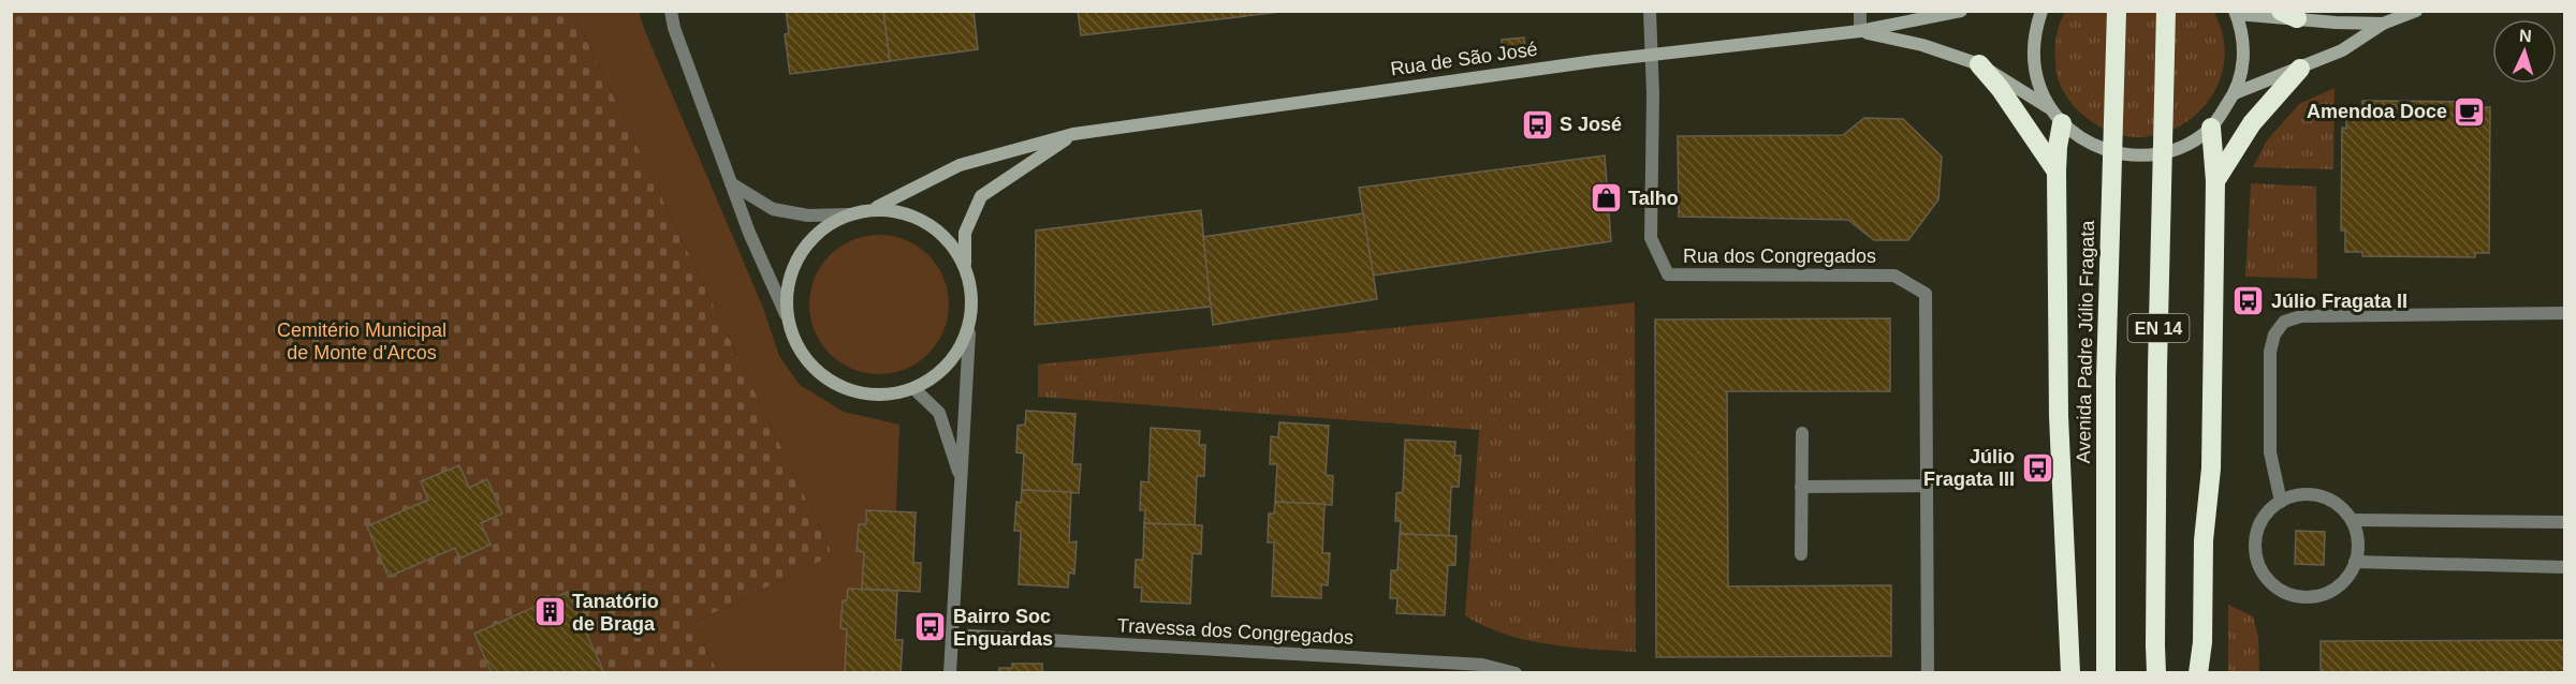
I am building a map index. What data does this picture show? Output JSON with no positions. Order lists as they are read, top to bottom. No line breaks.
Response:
{"streets":{"highway":["EN 14","Avenida Padre Júlio Fragata"],"street":["Rua de São José","Rua dos Congregados","Travessa dos Congregados"]},"crossings":[["Rua de São José","Rua dos Congregados"]],"parks":["Cemitério Municipal de Monte d'Arcos"],"places":{"cafe":["Amendoa Doce"],"bus stop":["S José","Júlio Fragata II","Júlio Fragata III","Bairro Soc Enguardas"],"shop":["Talho"],"building":["Tanatório de Braga"]},"north":"top"}
